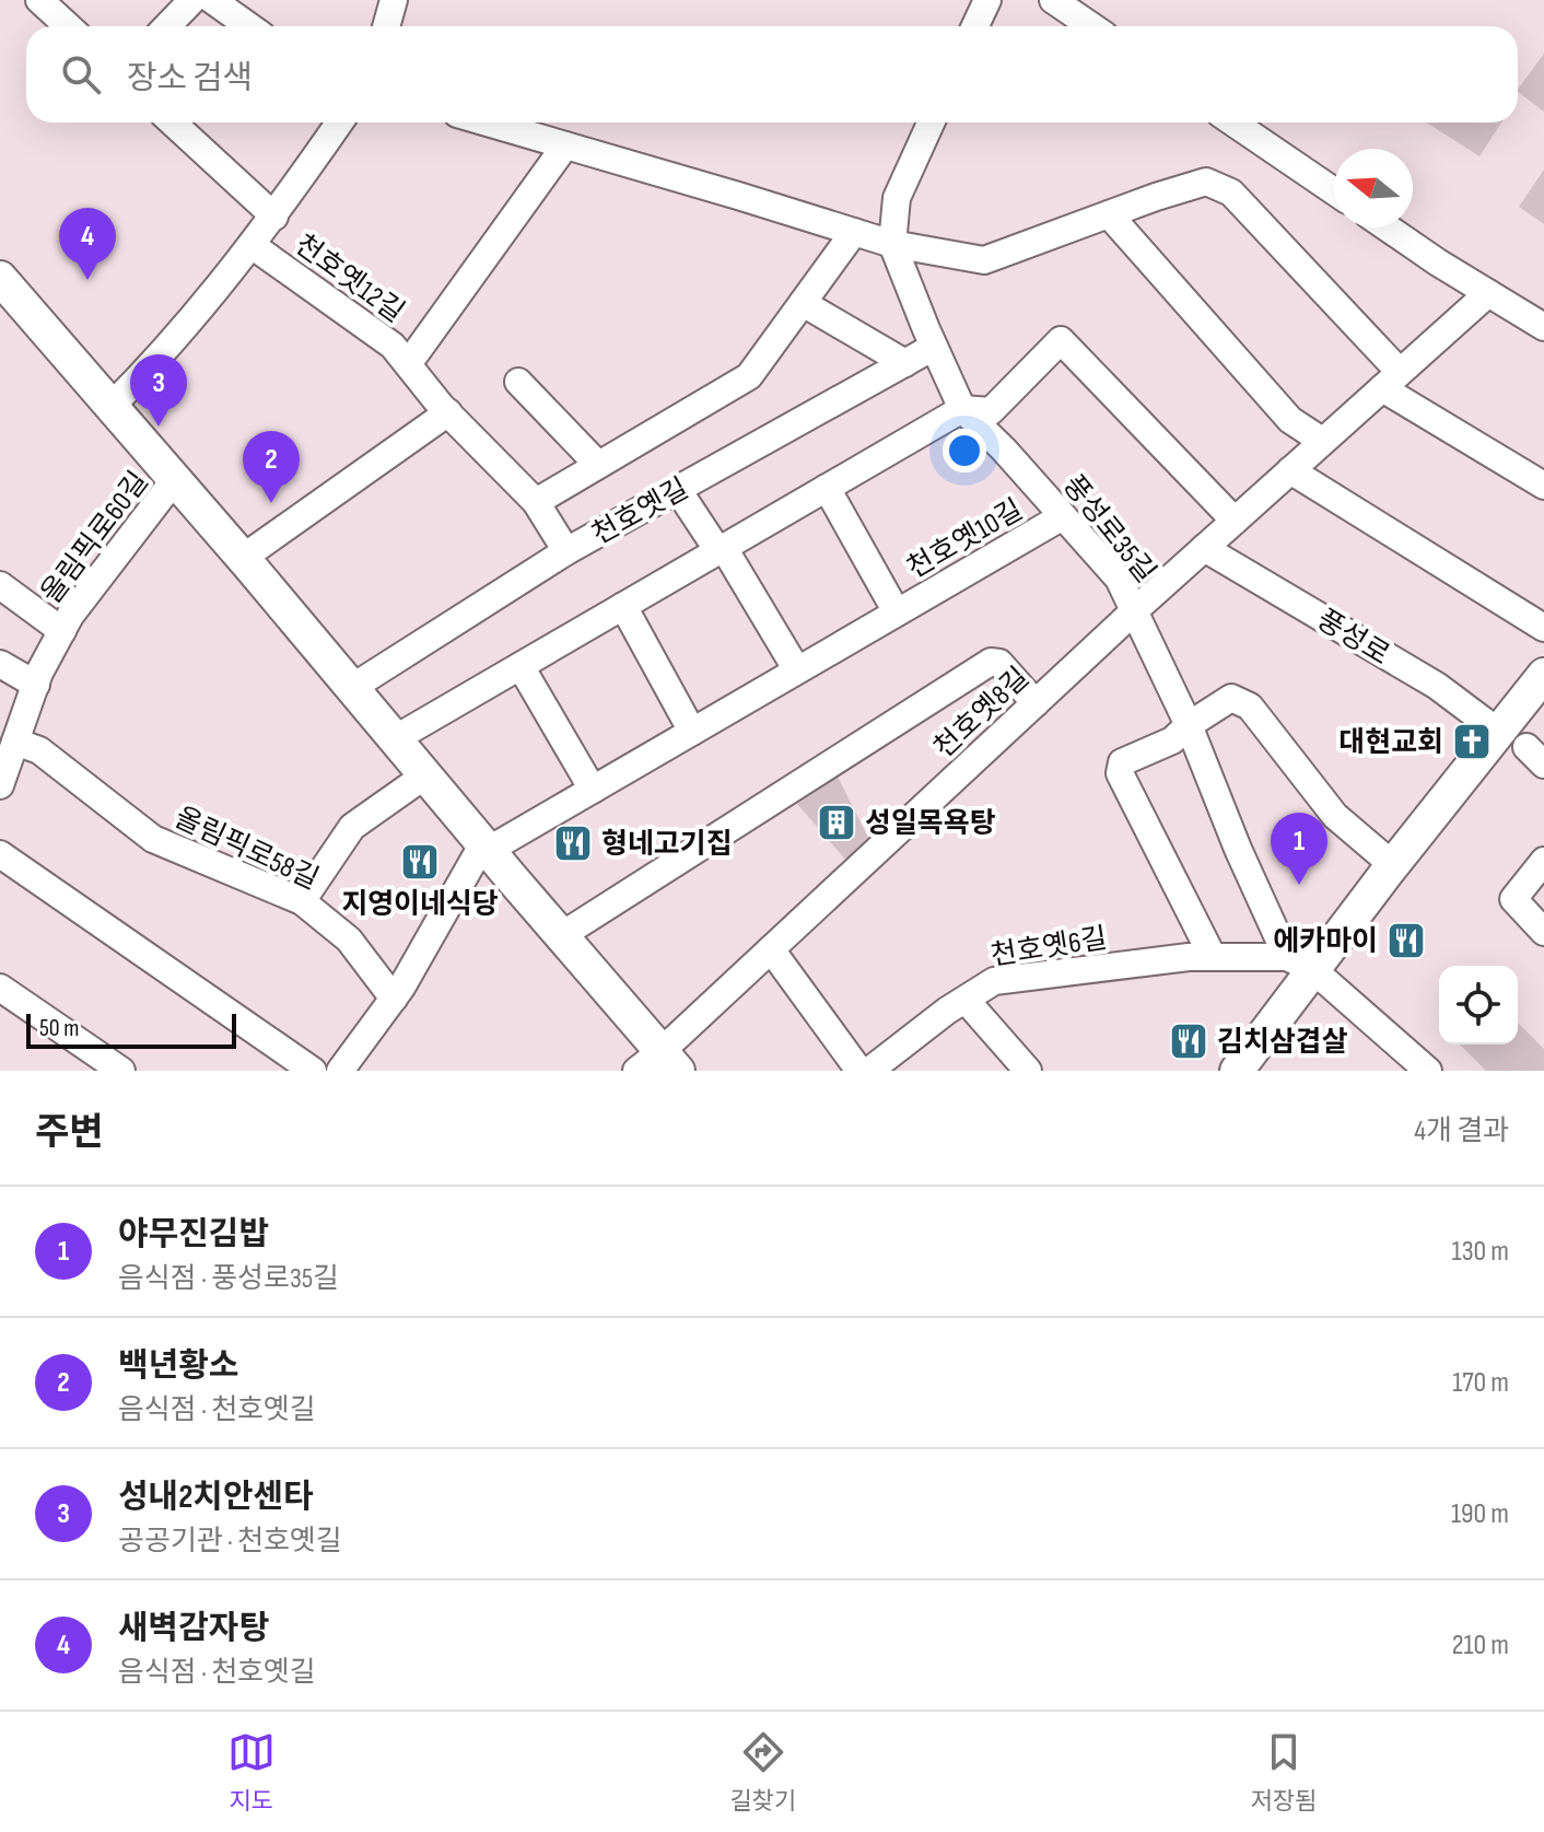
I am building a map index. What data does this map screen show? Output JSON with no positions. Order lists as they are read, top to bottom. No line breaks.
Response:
{"streets":{"street":["천호옛12길","천호옛길","풍성로35길","올림픽로60길","천호옛10길","풍성로","천호옛8길","올림픽로58길","천호옛6길"]},"crossings":[["천호옛길","풍성로35길"],["풍성로35길","천호옛10길"],["풍성로35길","천호옛8길"],["풍성로35길","천호옛6길"],["올림픽로60길","올림픽로58길"],["풍성로","천호옛8길"]],"places":{"church":["대현교회"],"building":["성일목욕탕"],"restaurant":["형네고기집","지영이네식당","에카마이","김치삼겹살"]},"scale_bar":"50 m","north":"left","page":{"search":"장소 검색","pins":["4","3","2","1"],"scale":"50 m","heading":["주변","4개 결과"],"list":[{"mark":"1","name":"야무진김밥","note":"음식점 · 풍성로35길","value":"130 m"},{"mark":"2","name":"백년황소","note":"음식점 · 천호옛길","value":"170 m"},{"mark":"3","name":"성내2치안센타","note":"공공기관 · 천호옛길","value":"190 m"},{"mark":"4","name":"새벽감자탕","note":"음식점 · 천호옛길","value":"210 m"}],"nav":["지도","길찾기","저장됨"]}}
